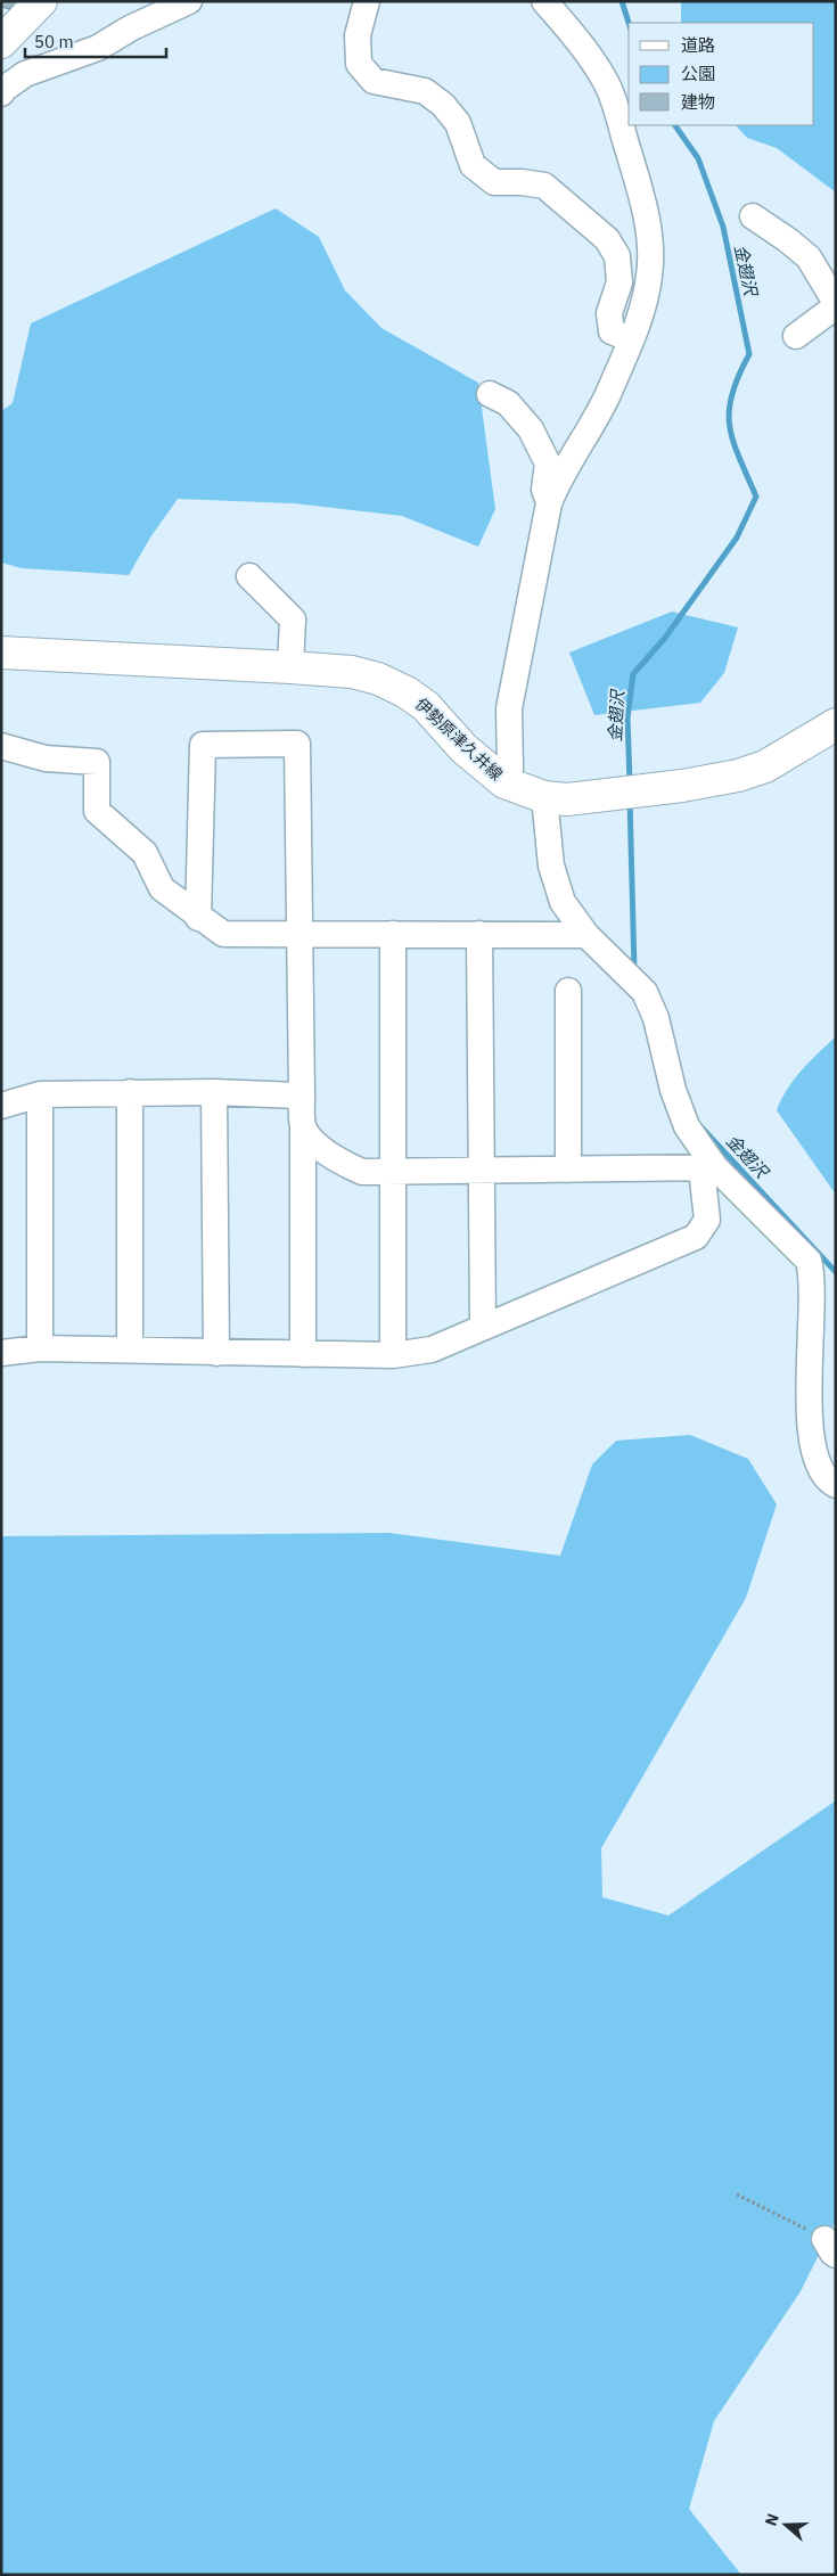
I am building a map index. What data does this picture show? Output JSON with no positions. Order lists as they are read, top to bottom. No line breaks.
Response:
{"streets":{"main road":["伊勢原津久井線"]},"water":["金翅沢"],"legend":["道路","公園","建物"],"scale_bar":"50 m","north":"left"}
